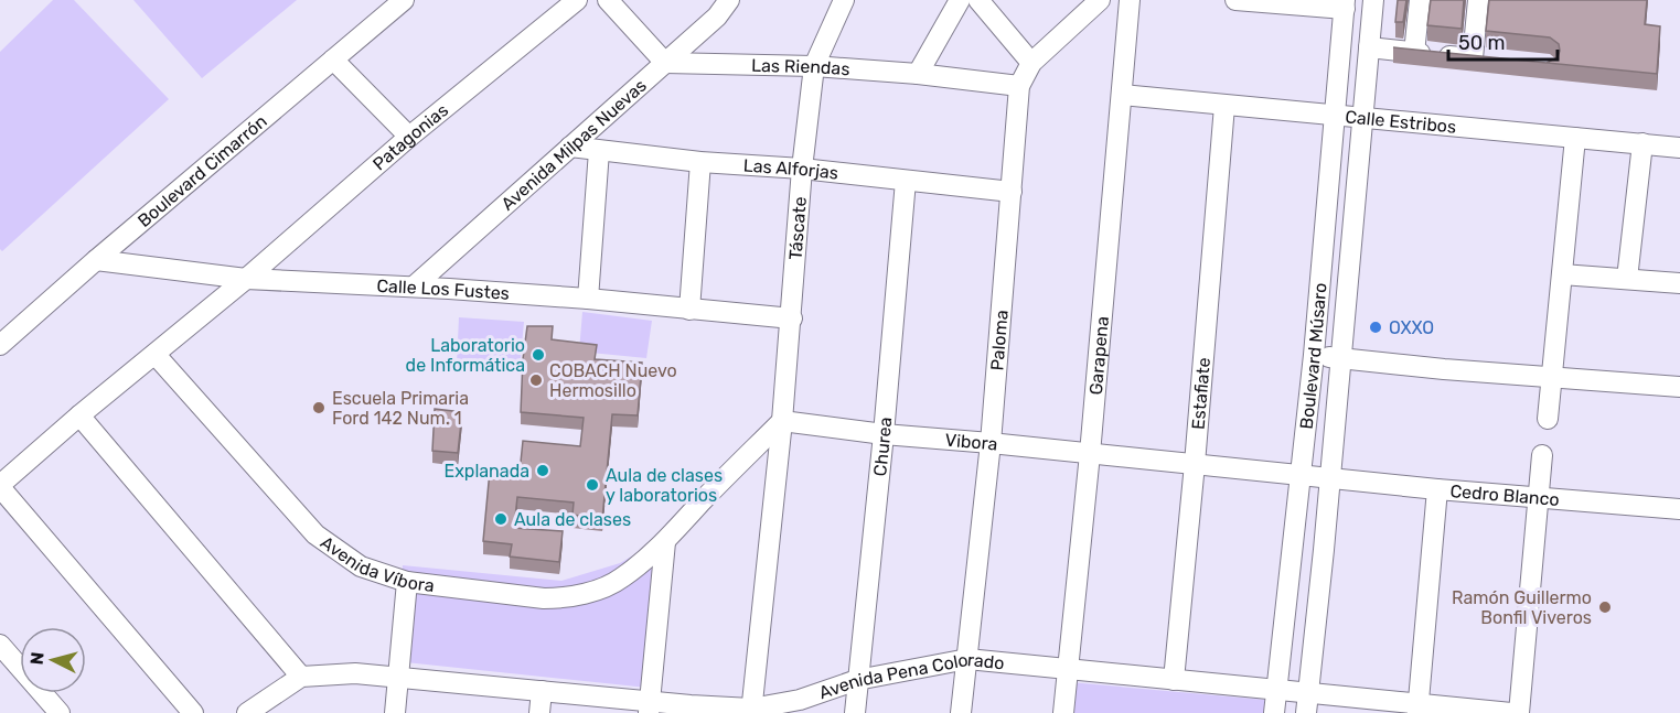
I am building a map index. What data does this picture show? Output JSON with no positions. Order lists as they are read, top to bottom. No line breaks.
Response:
{"streets":{"street":["Las Riendas","Calle Estribos","Patagonias","Avenida Milpas Nuevas","Las Alforjas","Boulevard Cimarrón","Táscate","Calle Los Fustes","Paloma","Garapena","Boulevard Músaro","Estafiate","Vibora","Churea","Cedro Blanco","Avenida Víbora","Avenida Pena Colorado"]},"crossings":[["Las Riendas","Avenida Milpas Nuevas"],["Las Riendas","Táscate"],["Las Riendas","Paloma"],["Calle Estribos","Garapena"],["Calle Estribos","Boulevard Músaro"],["Calle Estribos","Estafiate"],["Patagonias","Calle Los Fustes"],["Avenida Milpas Nuevas","Las Alforjas"],["Avenida Milpas Nuevas","Calle Los Fustes"],["Las Alforjas","Táscate"],["Las Alforjas","Paloma"],["Las Alforjas","Churea"],["Boulevard Cimarrón","Calle Los Fustes"],["Táscate","Calle Los Fustes"],["Táscate","Vibora"],["Táscate","Avenida Pena Colorado"],["Paloma","Vibora"],["Paloma","Avenida Pena Colorado"],["Garapena","Vibora"],["Garapena","Avenida Pena Colorado"],["Boulevard Músaro","Vibora"],["Boulevard Músaro","Cedro Blanco"],["Boulevard Músaro","Avenida Pena Colorado"],["Estafiate","Vibora"],["Estafiate","Avenida Pena Colorado"],["Vibora","Churea"],["Vibora","Cedro Blanco"],["Churea","Avenida Pena Colorado"]],"places":["OXXO","Laboratorio de Informática","COBACH Nuevo Hermosillo","Escuela Primaria Ford 142 Num. 1","Explanada","Aula de clases y laboratorios","Aula de clases","Ramón Guillermo Bonfil Viveros"],"scale_bar":"50 m","north":"left"}
